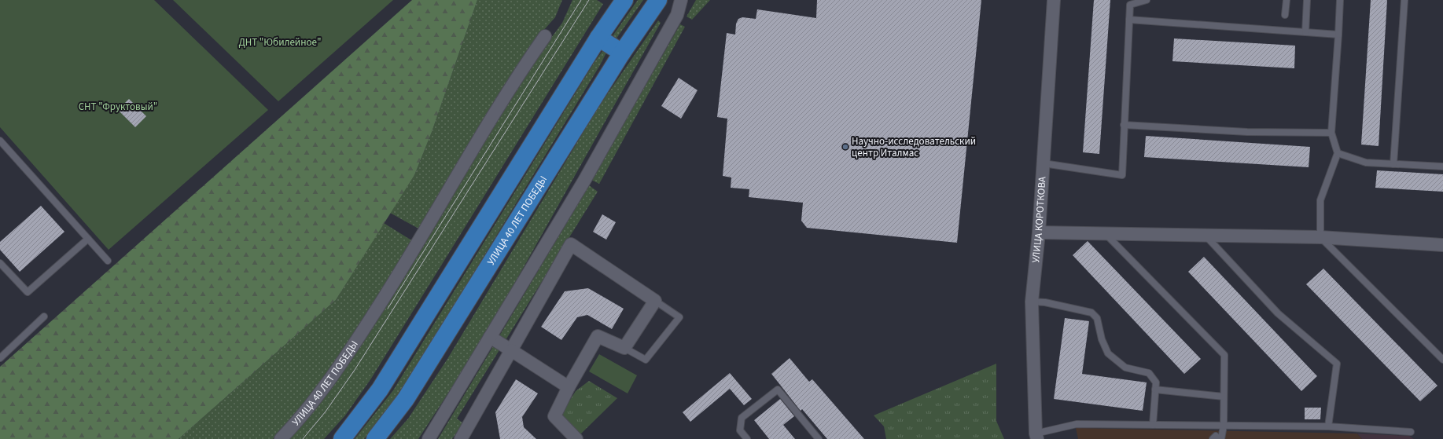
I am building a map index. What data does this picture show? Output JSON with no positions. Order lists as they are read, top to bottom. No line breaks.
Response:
{"streets":{"main road":["УЛИЦА 40 ЛЕТ ПОБЕДЫ"],"street":["УЛИЦА КОРОТКОВА"]},"parks":["ДНТ \"Юбилейное\"","СНТ \"Фруктовый\""],"places":["Научно-исследовательский центр Италмас"]}
